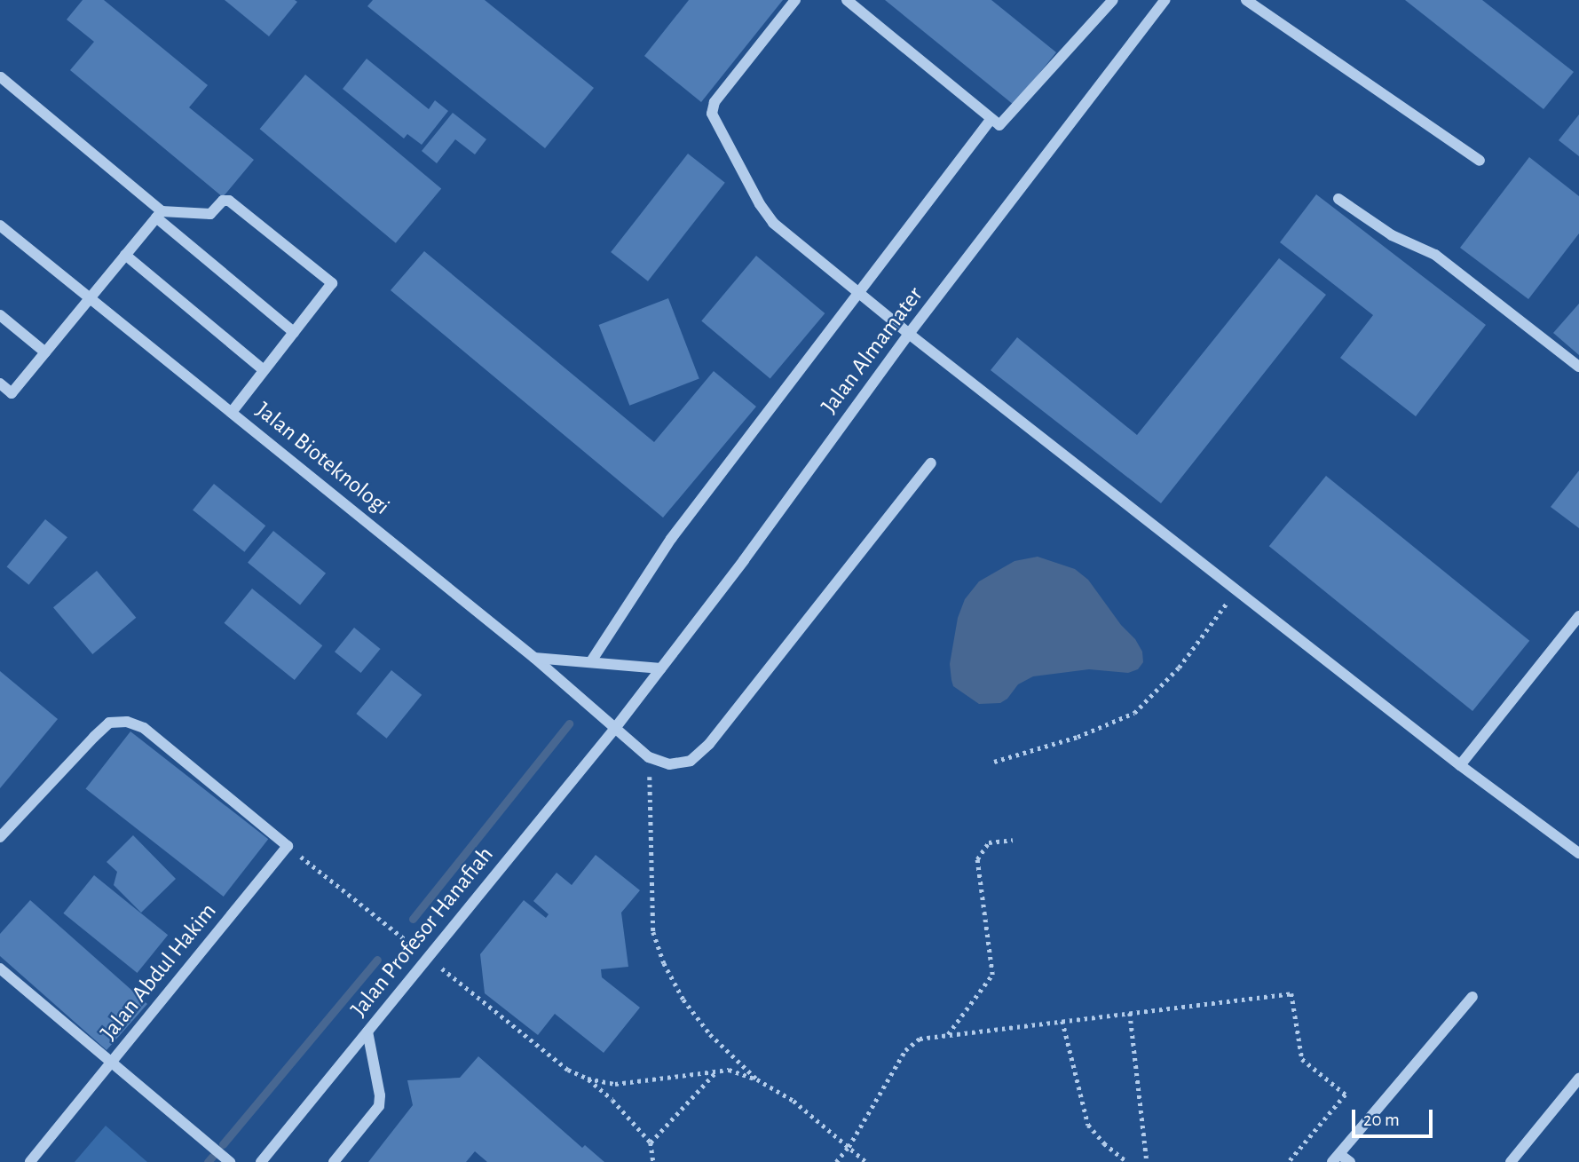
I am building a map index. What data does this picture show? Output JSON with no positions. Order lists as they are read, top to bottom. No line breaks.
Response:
{"streets":{"lane":["Jalan Almamater","Jalan Bioteknologi","Jalan Profesor Hanafiah","Jalan Abdul Hakim"]},"crossings":[["Jalan Almamater","Jalan Bioteknologi"],["Jalan Almamater","Jalan Profesor Hanafiah"],["Jalan Bioteknologi","Jalan Profesor Hanafiah"]],"scale_bar":"20 m"}
